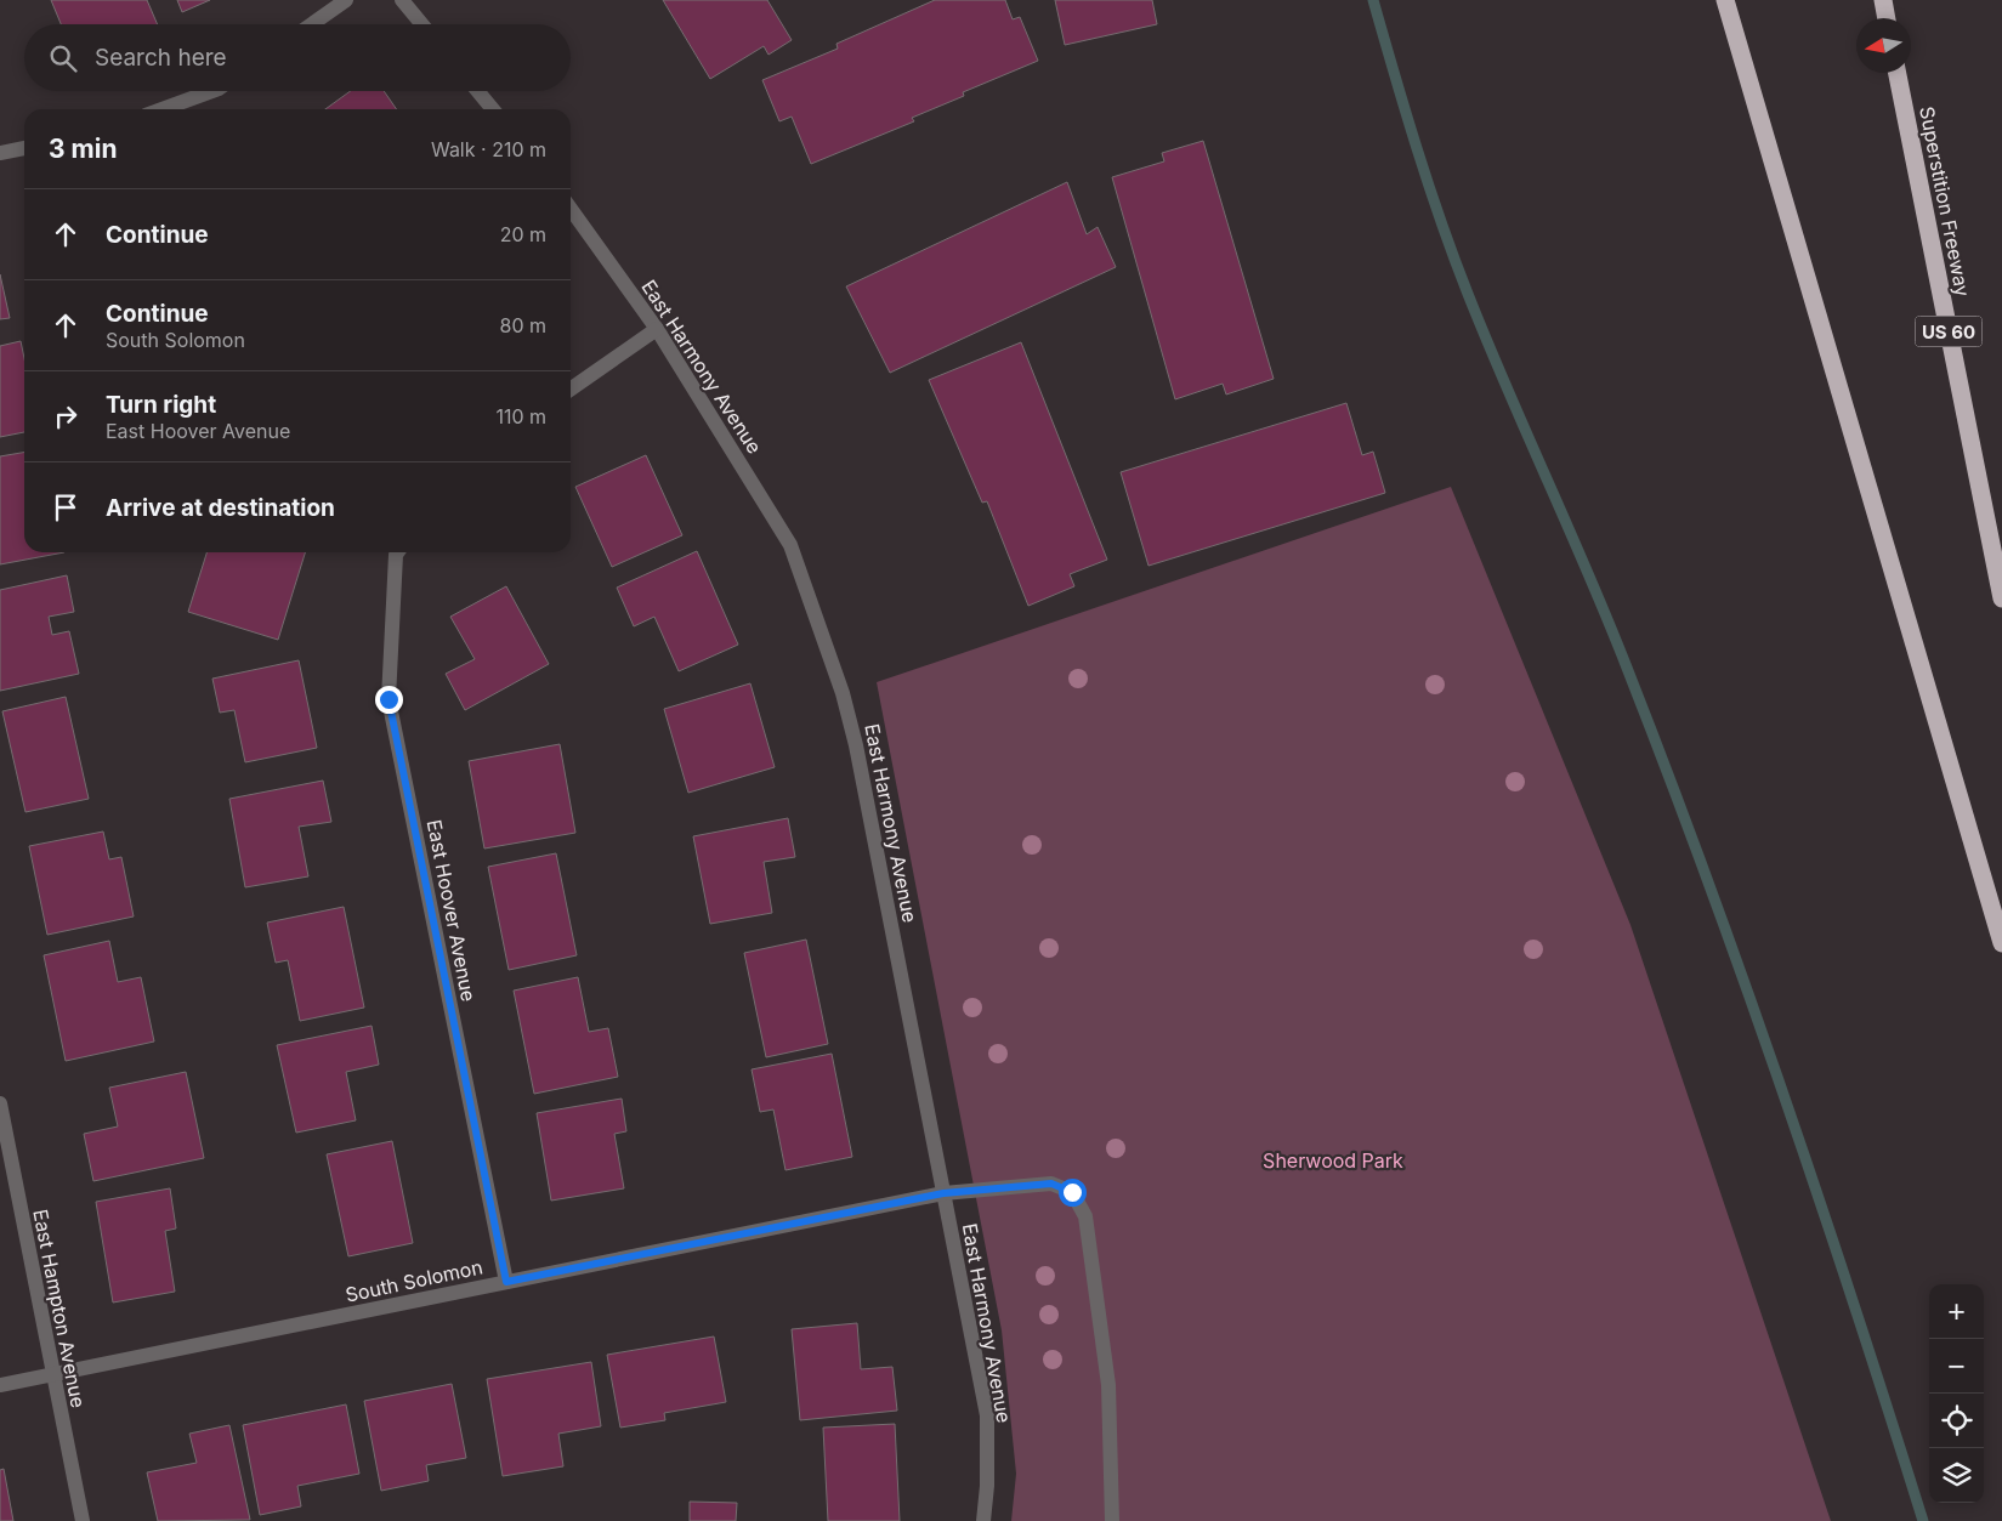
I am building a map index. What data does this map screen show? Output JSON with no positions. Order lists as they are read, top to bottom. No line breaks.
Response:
{"streets":{"highway":["Superstition Freeway","US 60"],"street":["East Harmony Avenue","East Hoover Avenue","South Solomon","East Hampton Avenue"]},"crossings":[["East Harmony Avenue","South Solomon"],["East Hoover Avenue","South Solomon"],["South Solomon","East Hampton Avenue"]],"parks":["Sherwood Park"],"north":"left","page":{"search":"Search here","heading":["3 min","Walk · 210 m"],"list":[["Continue","20 m"],["Continue","South Solomon","80 m"],["Turn right","East Hoover Avenue","110 m"],"Arrive at destination"],"map_buttons":["+","−"]}}
